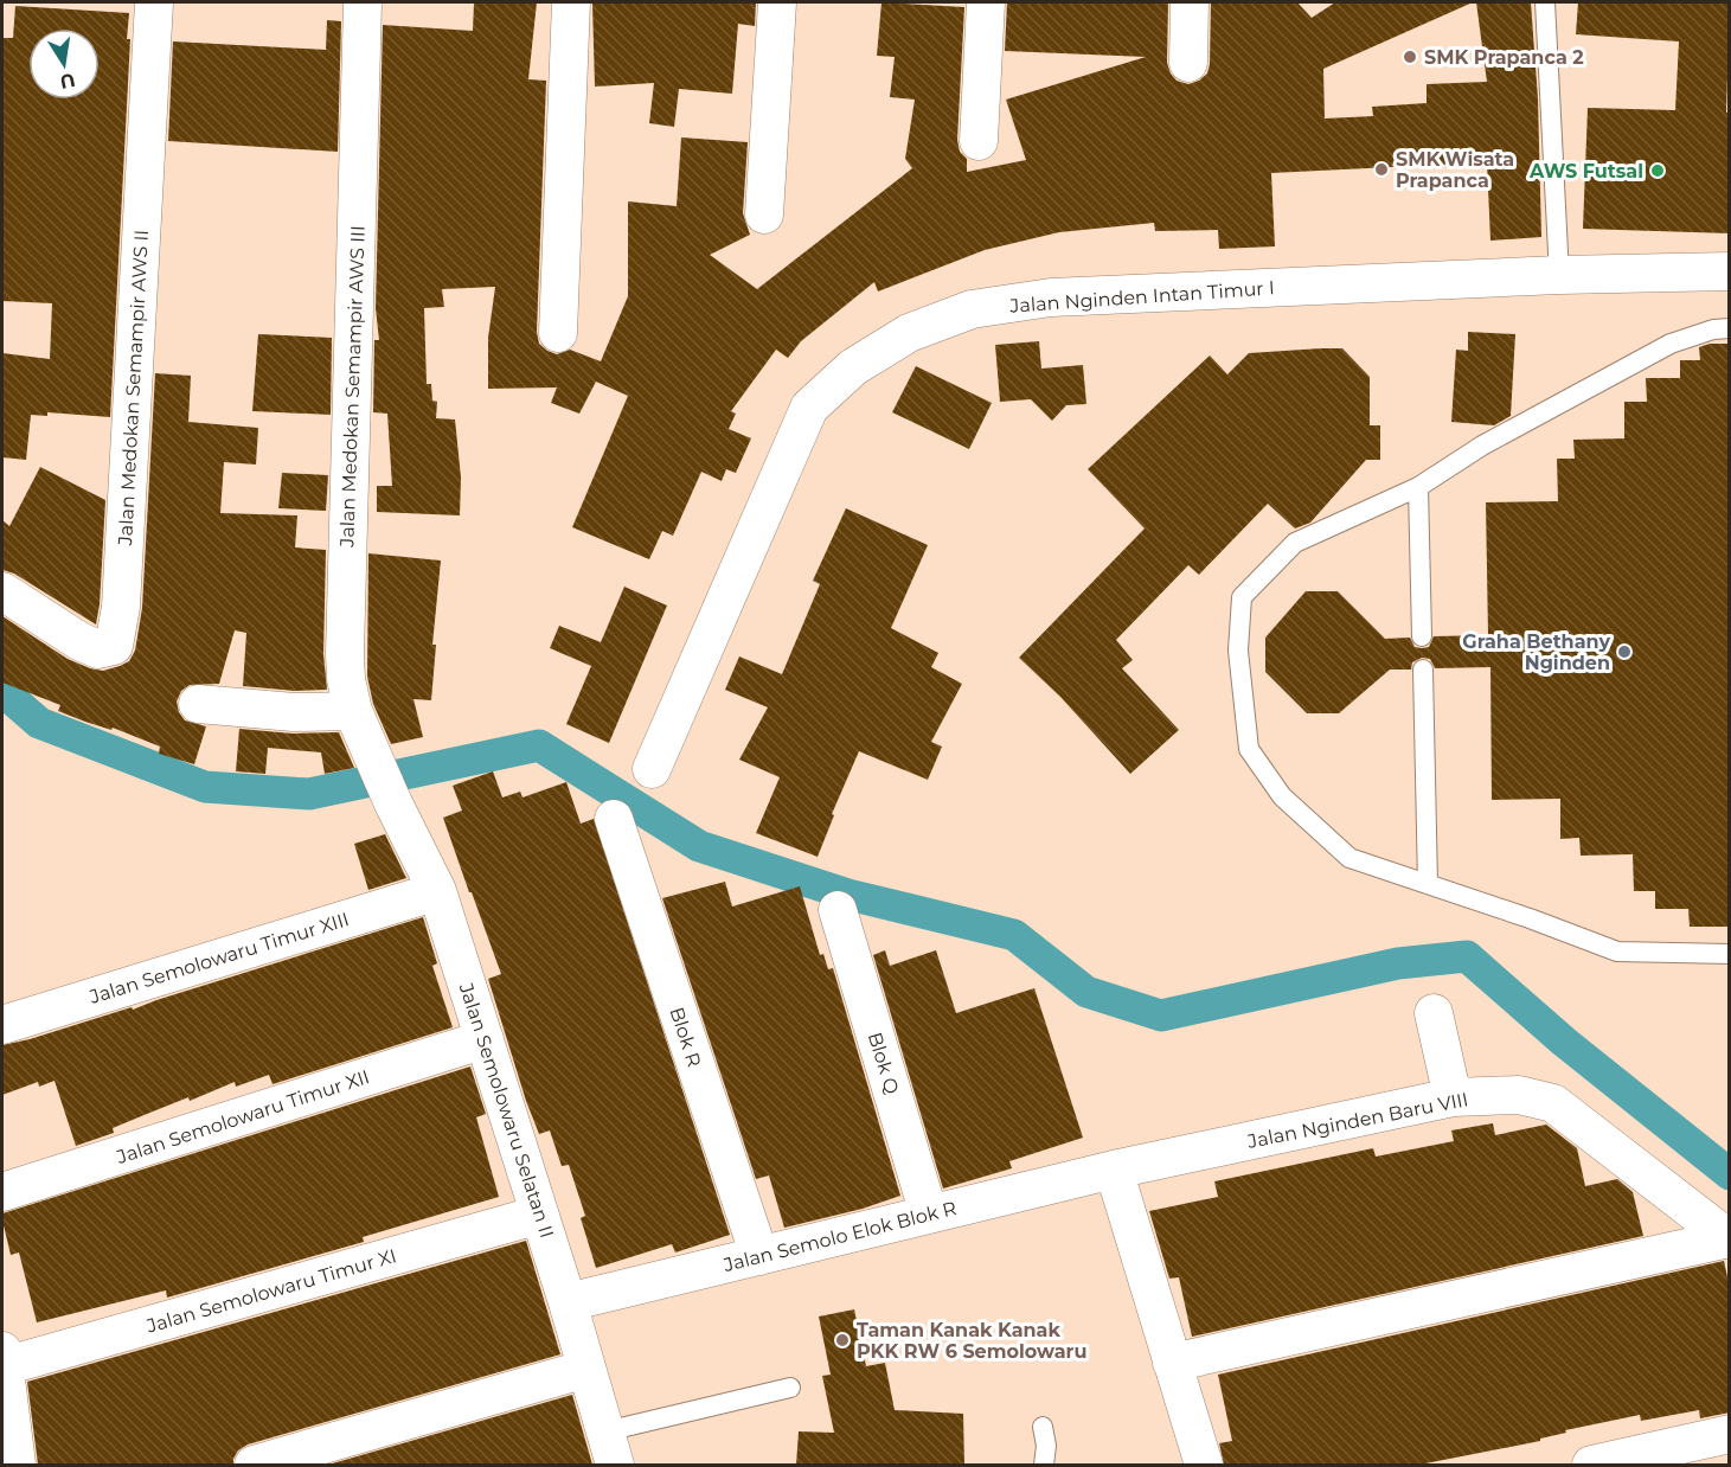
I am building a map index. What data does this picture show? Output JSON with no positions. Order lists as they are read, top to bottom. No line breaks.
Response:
{"streets":{"street":["Jalan Nginden Intan Timur I","Jalan Medokan Semampir AWS III","Jalan Medokan Semampir AWS II","Jalan Semolowaru Timur XIII","Blok R","Blok Q","Jalan Semolowaru Selatan II","Jalan Semolowaru Timur XII","Jalan Nginden Baru VIII","Jalan Semolo Elok Blok R","Jalan Semolowaru Timur XI"]},"crossings":[["Jalan Medokan Semampir AWS III","Jalan Semolowaru Selatan II"],["Jalan Semolowaru Timur XIII","Jalan Semolowaru Selatan II"],["Blok R","Jalan Semolo Elok Blok R"],["Blok Q","Jalan Semolo Elok Blok R"],["Jalan Semolowaru Selatan II","Jalan Semolowaru Timur XII"],["Jalan Semolowaru Selatan II","Jalan Semolo Elok Blok R"],["Jalan Semolowaru Selatan II","Jalan Semolowaru Timur XI"],["Jalan Nginden Baru VIII","Jalan Semolo Elok Blok R"]],"places":["SMK Prapanca 2","SMK Wisata Prapanca","AWS Futsal","Graha Bethany Nginden","Taman Kanak Kanak PKK RW 6 Semolowaru"],"north":"bottom"}
